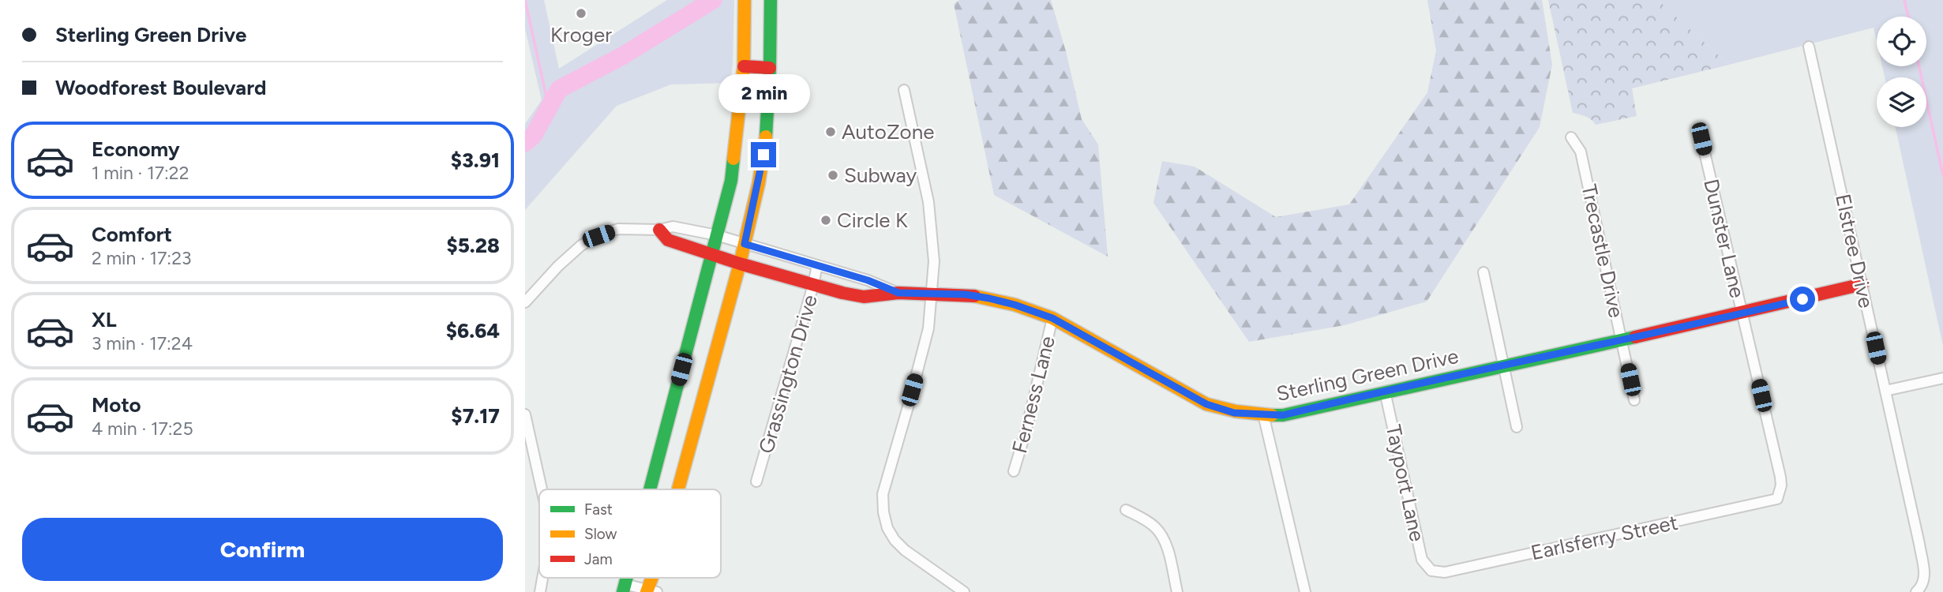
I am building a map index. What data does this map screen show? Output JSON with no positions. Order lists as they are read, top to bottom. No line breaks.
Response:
{"streets":{"street":["Dunster Lane","Trecastle Drive","Elstree Drive","Grassington Drive","Sterling Green Drive","Ferness Lane","Tayport Lane","Earlsferry Street"]},"crossings":[["Dunster Lane","Sterling Green Drive"],["Dunster Lane","Earlsferry Street"],["Trecastle Drive","Sterling Green Drive"],["Elstree Drive","Sterling Green Drive"],["Grassington Drive","Sterling Green Drive"],["Sterling Green Drive","Ferness Lane"],["Sterling Green Drive","Tayport Lane"],["Tayport Lane","Earlsferry Street"]],"places":["Kroger","AutoZone","Subway","Circle K"],"legend":["Fast","Slow","Jam"],"page":{"banner":["Sterling Green Drive","Woodforest Boulevard"],"bubble":"2 min","list":[{"name":"Economy","note":"1 min · 17:22","value":"$3.91"},{"name":"Comfort","note":"2 min · 17:23","value":"$5.28"},{"name":"XL","note":"3 min · 17:24","value":"$6.64"},{"name":"Moto","note":"4 min · 17:25","value":"$7.17"}],"buttons":"Confirm"}}
